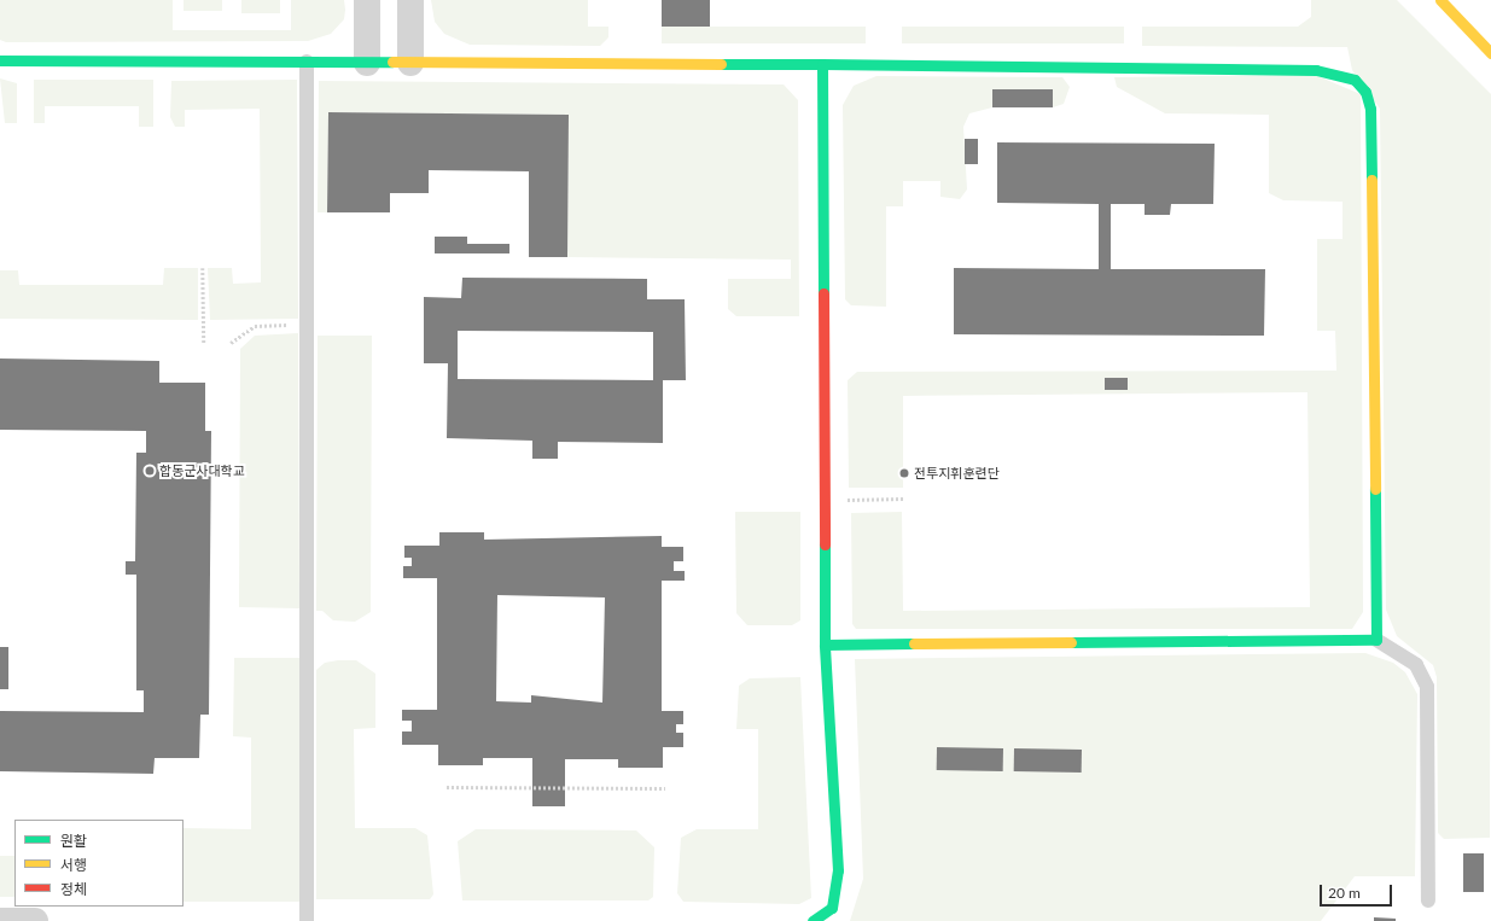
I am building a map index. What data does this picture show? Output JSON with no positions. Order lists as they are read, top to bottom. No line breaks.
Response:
{"places":["합동군사대학교","전투지휘훈련단"],"legend":["원활","서행","정체"],"scale_bar":"20 m"}
